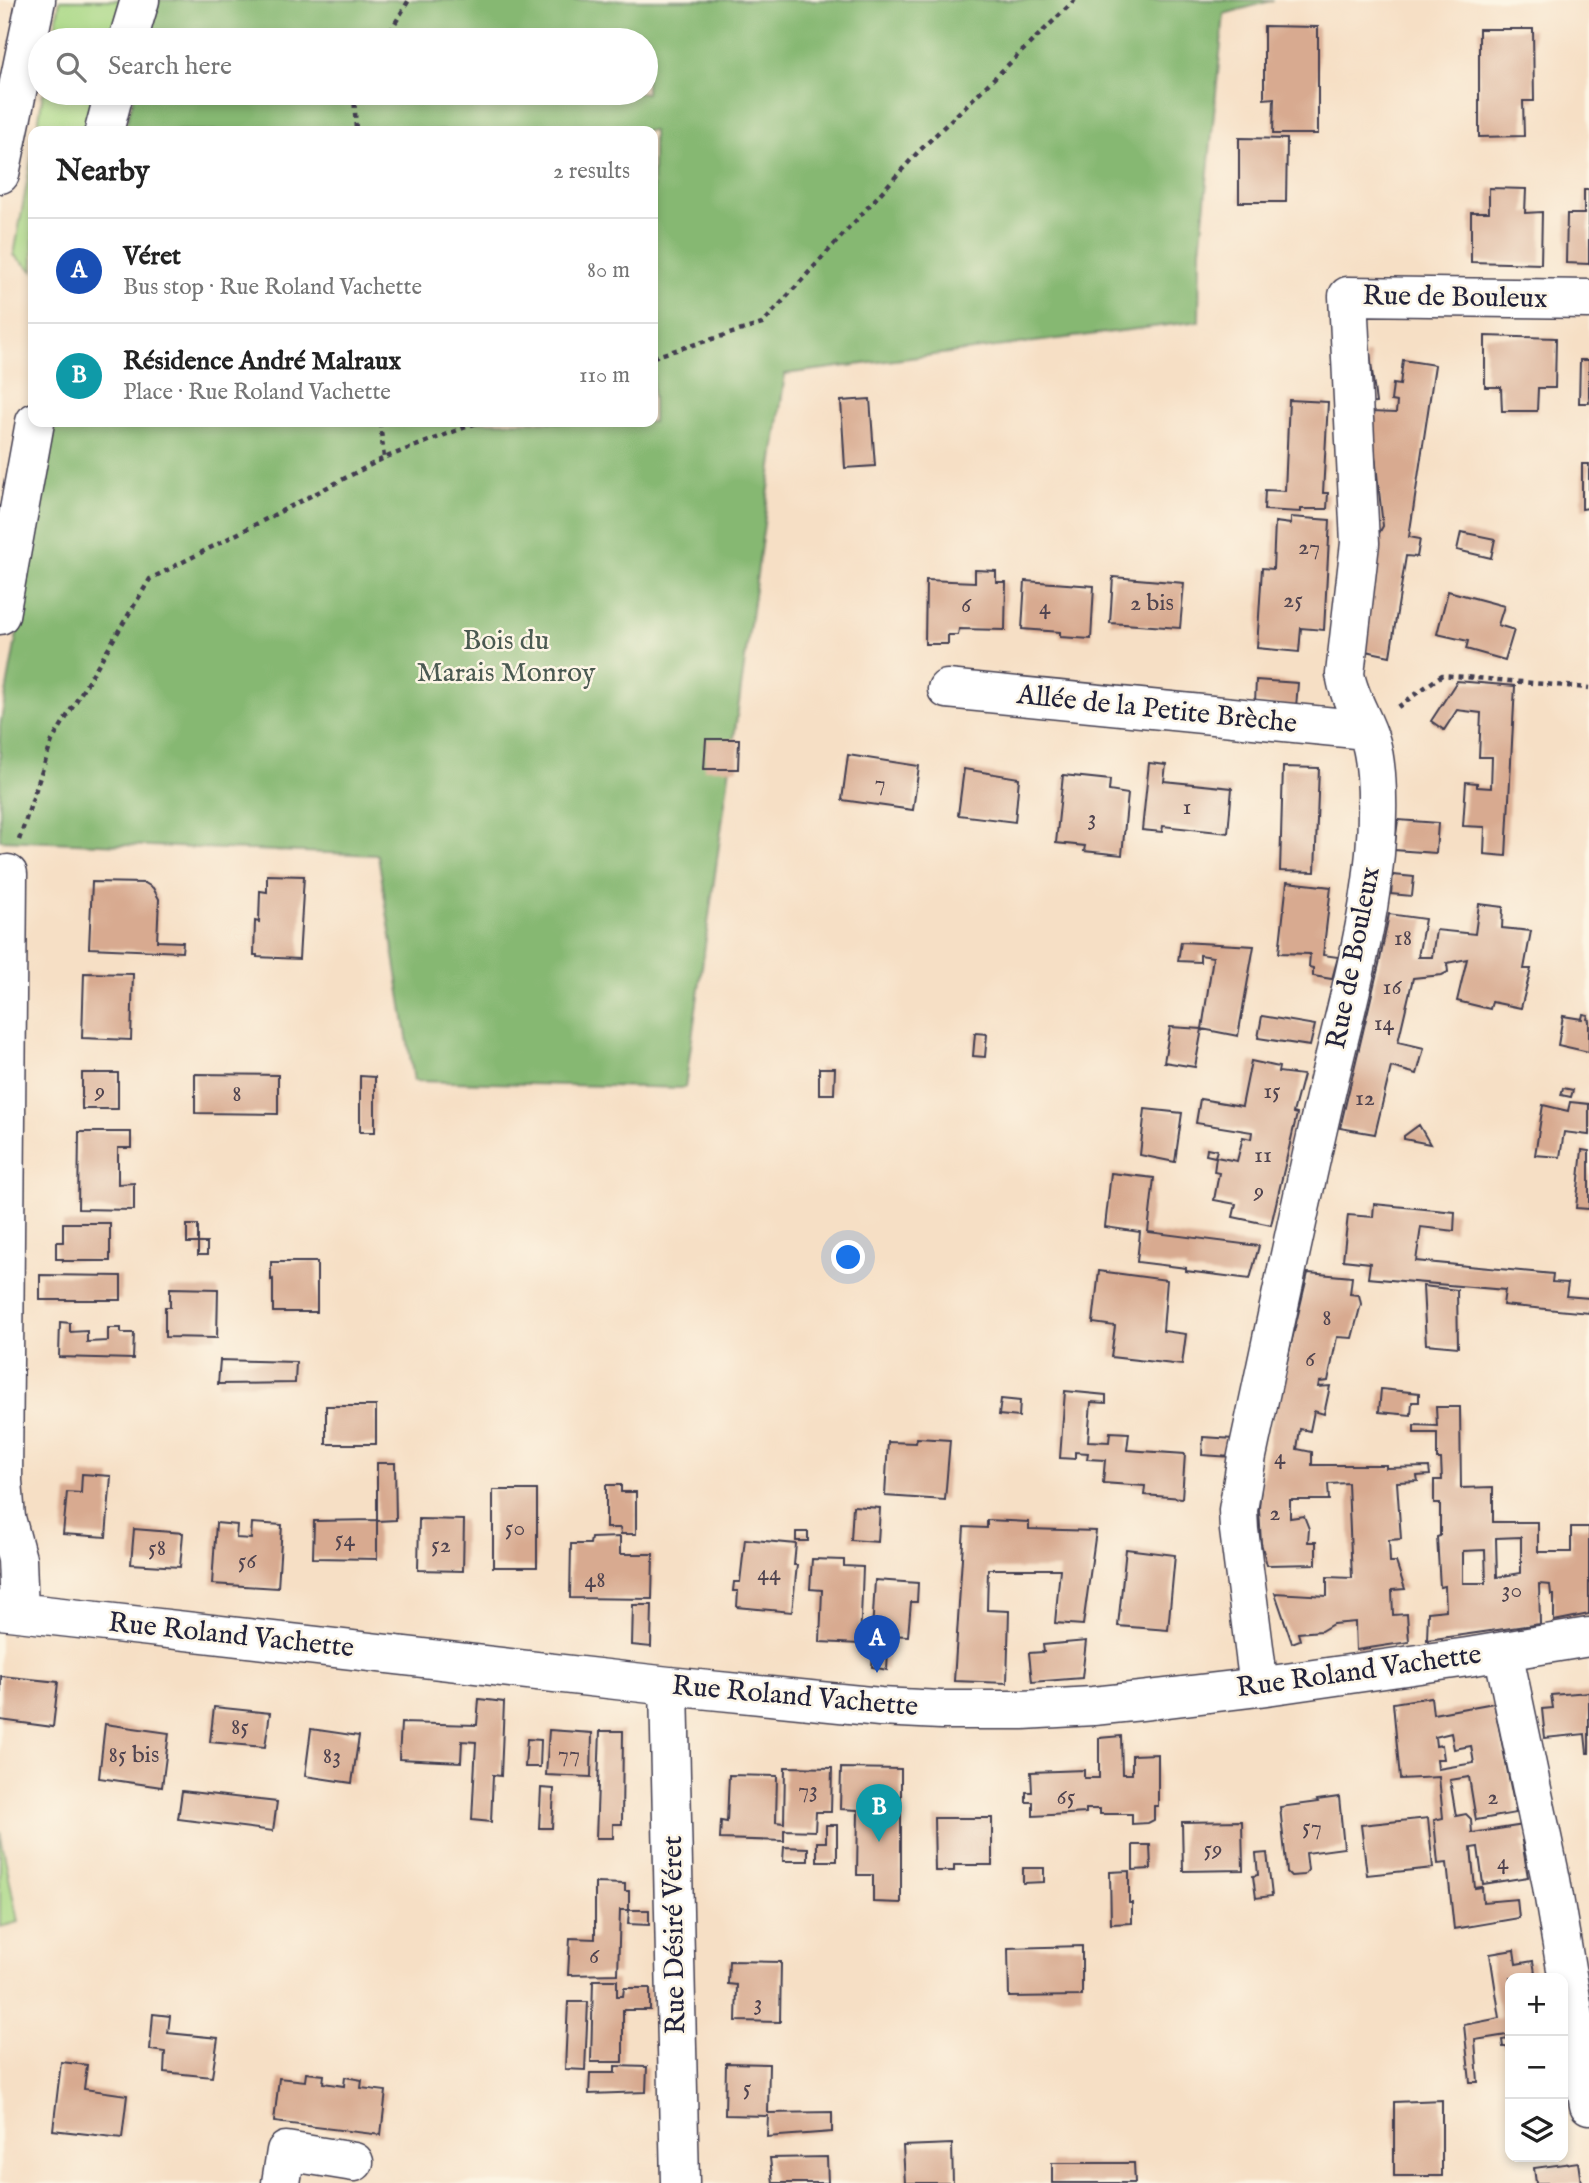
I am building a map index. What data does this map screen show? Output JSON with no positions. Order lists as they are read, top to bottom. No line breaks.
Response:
{"streets":{"street":["Rue de Bouleux","Allée de la Petite Brèche","Rue Roland Vachette","Rue Désiré Véret"]},"crossings":[["Rue de Bouleux","Allée de la Petite Brèche"],["Rue de Bouleux","Rue Roland Vachette"],["Rue Roland Vachette","Rue Désiré Véret"]],"parks":["Bois du Marais Monroy"],"house_numbers":["27","25","2 bis","6","4","7","1","3","18","16","14","9","15","8","12","11","9","8","6","4","2","50","54","52","58","56","44","48","30","85","77","85 bis","83","73","65","2","57","59","4","6","3","5"],"page":{"search":"Search here","heading":["Nearby","2 results"],"list":[{"mark":"A","name":"Véret","note":"Bus stop · Rue Roland Vachette","value":"80 m"},{"mark":"B","name":"Résidence André Malraux","note":"Place · Rue Roland Vachette","value":"110 m"}],"pins":["A","B"],"map_buttons":["+","−"]}}
